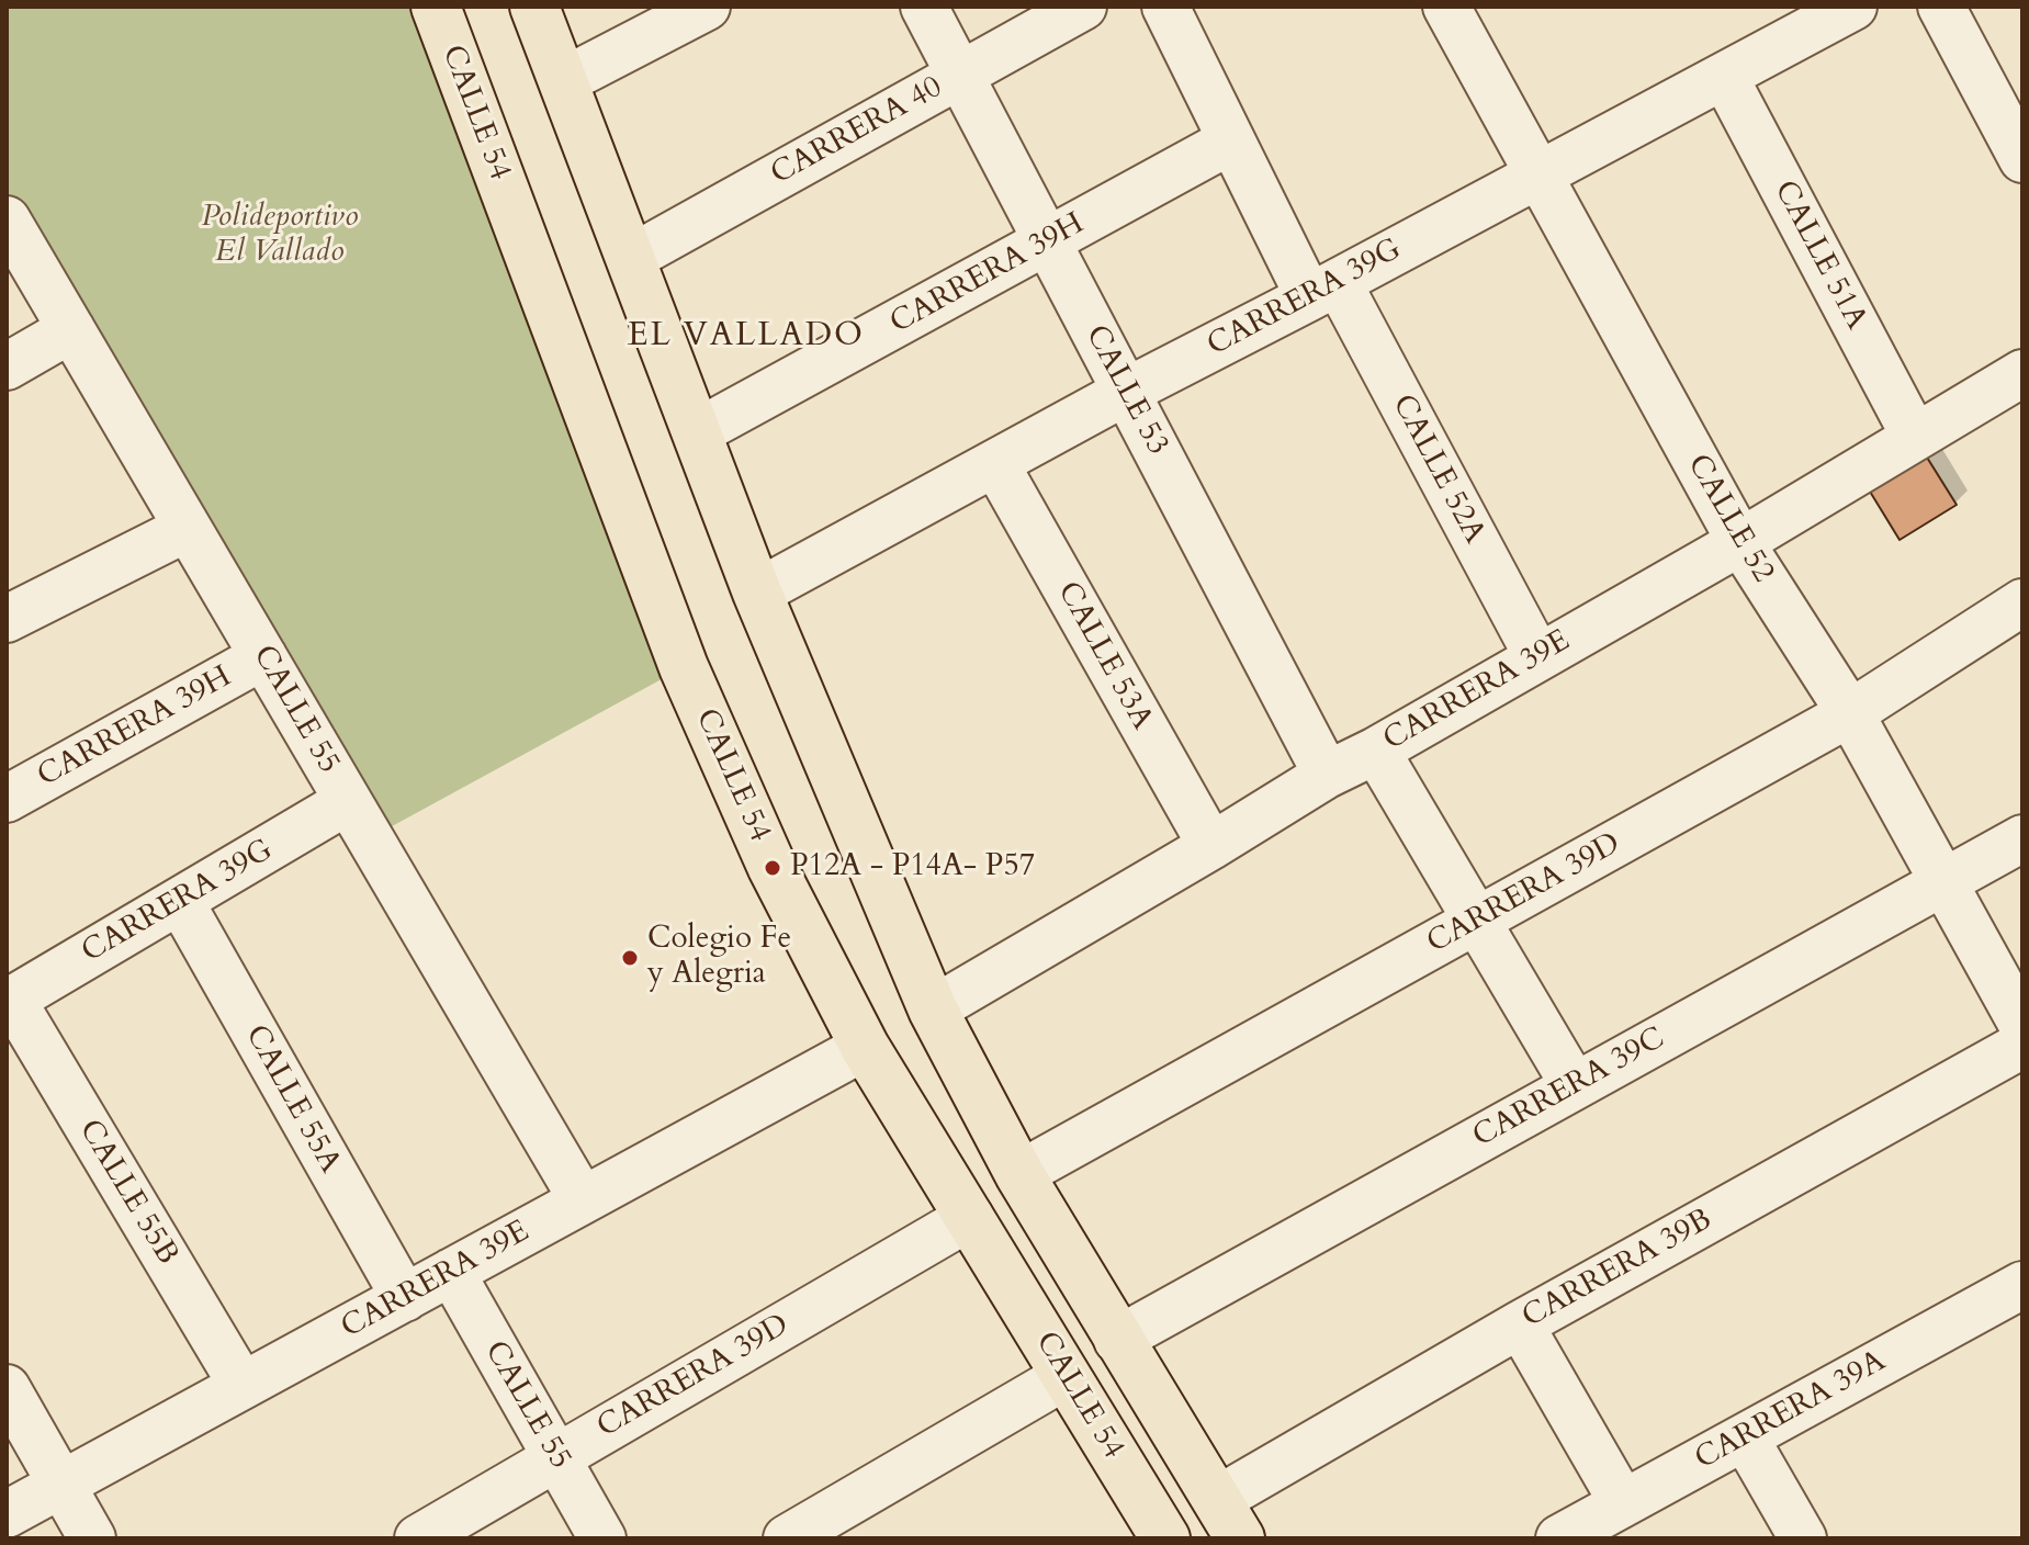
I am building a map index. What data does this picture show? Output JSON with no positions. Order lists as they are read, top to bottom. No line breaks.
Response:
{"streets":{"main road":["CALLE 54"],"street":["CARRERA 40","CALLE 51A","CARRERA 39H","CARRERA 39G","CALLE 53","CALLE 52A","CALLE 52","CALLE 53A","CARRERA 39E","CALLE 55","CARRERA 39D","CARRERA 39C","CALLE 55A","CALLE 55B","CARRERA 39B","CARRERA 39A"]},"crossings":[["CALLE 54","CARRERA 40"],["CALLE 54","CARRERA 39H"],["CALLE 54","CARRERA 39G"],["CALLE 54","CARRERA 39E"],["CALLE 54","CARRERA 39D"],["CALLE 54","CARRERA 39C"],["CALLE 54","CARRERA 39B"],["CARRERA 40","CALLE 53"],["CALLE 51A","CARRERA 39G"],["CALLE 51A","CARRERA 39E"],["CARRERA 39H","CALLE 53"],["CARRERA 39H","CALLE 52A"],["CARRERA 39H","CALLE 55"],["CARRERA 39G","CALLE 53"],["CARRERA 39G","CALLE 52A"],["CARRERA 39G","CALLE 52"],["CARRERA 39G","CALLE 53A"],["CARRERA 39G","CALLE 55"],["CARRERA 39G","CALLE 55A"],["CARRERA 39G","CALLE 55B"],["CALLE 53","CARRERA 39E"],["CALLE 52A","CARRERA 39E"],["CALLE 52","CARRERA 39E"],["CALLE 52","CARRERA 39D"],["CALLE 52","CARRERA 39C"],["CALLE 53A","CARRERA 39E"],["CARRERA 39E","CALLE 55"],["CARRERA 39E","CALLE 55A"],["CARRERA 39E","CALLE 55B"],["CALLE 55","CARRERA 39D"]],"districts":["EL VALLADO"],"parks":["Polideportivo El Vallado"],"places":["P12A - P14A- P57","Colegio Fe y Alegria"]}
